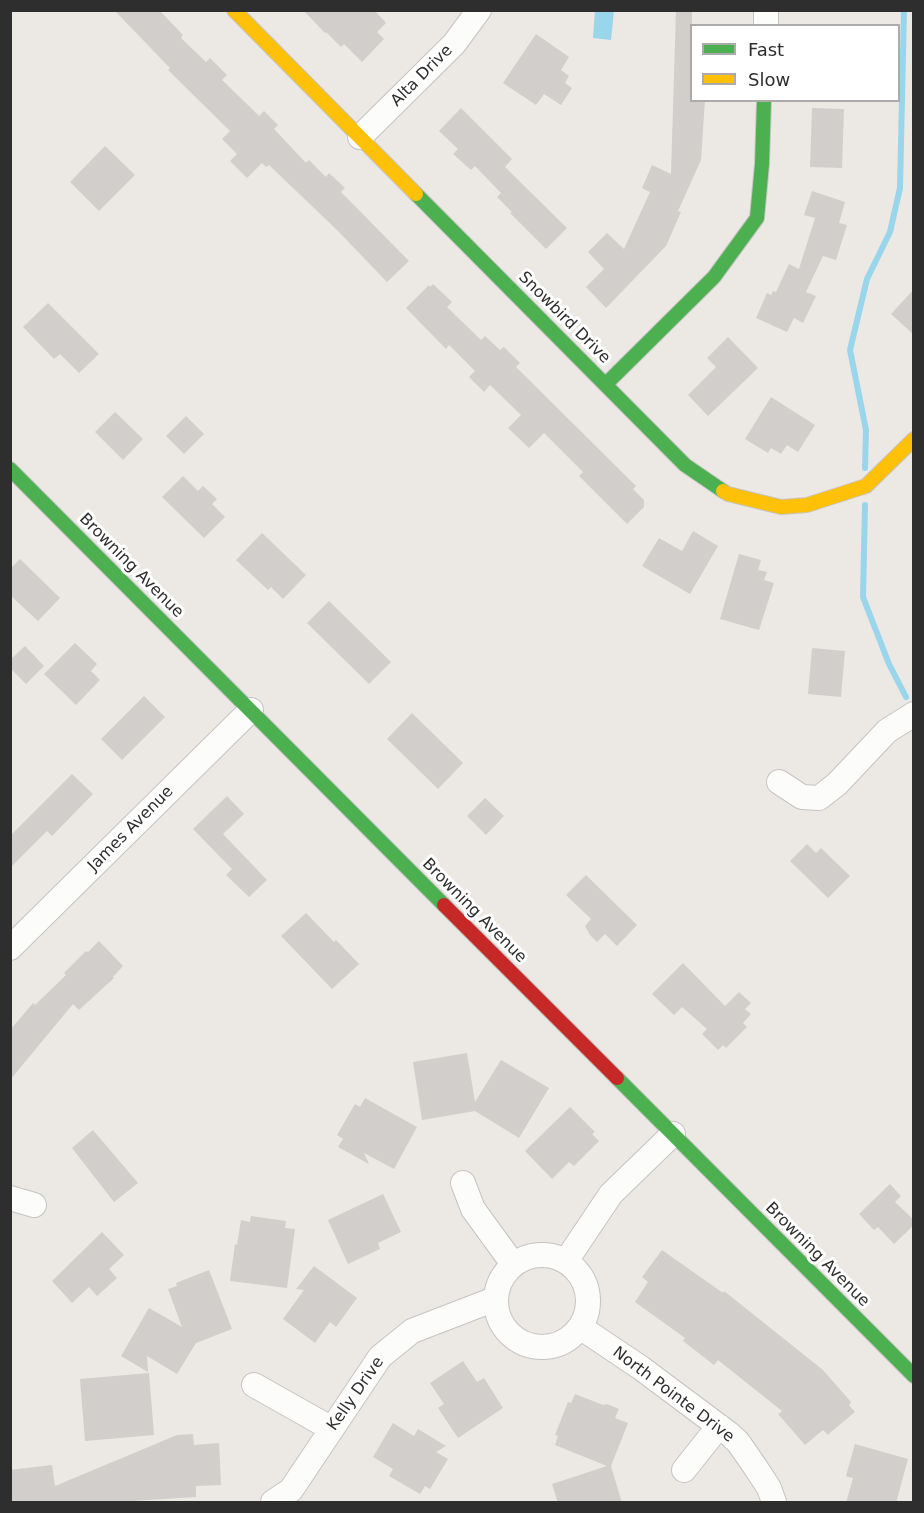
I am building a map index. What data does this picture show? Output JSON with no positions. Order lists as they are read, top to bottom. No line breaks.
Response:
{"streets":{"street":["Alta Drive","Snowbird Drive","Browning Avenue","James Avenue","Kelly Drive","North Pointe Drive"]},"crossings":[["Alta Drive","Snowbird Drive"],["Browning Avenue","James Avenue"],["Kelly Drive","North Pointe Drive"]],"legend":["Fast","Slow"]}
